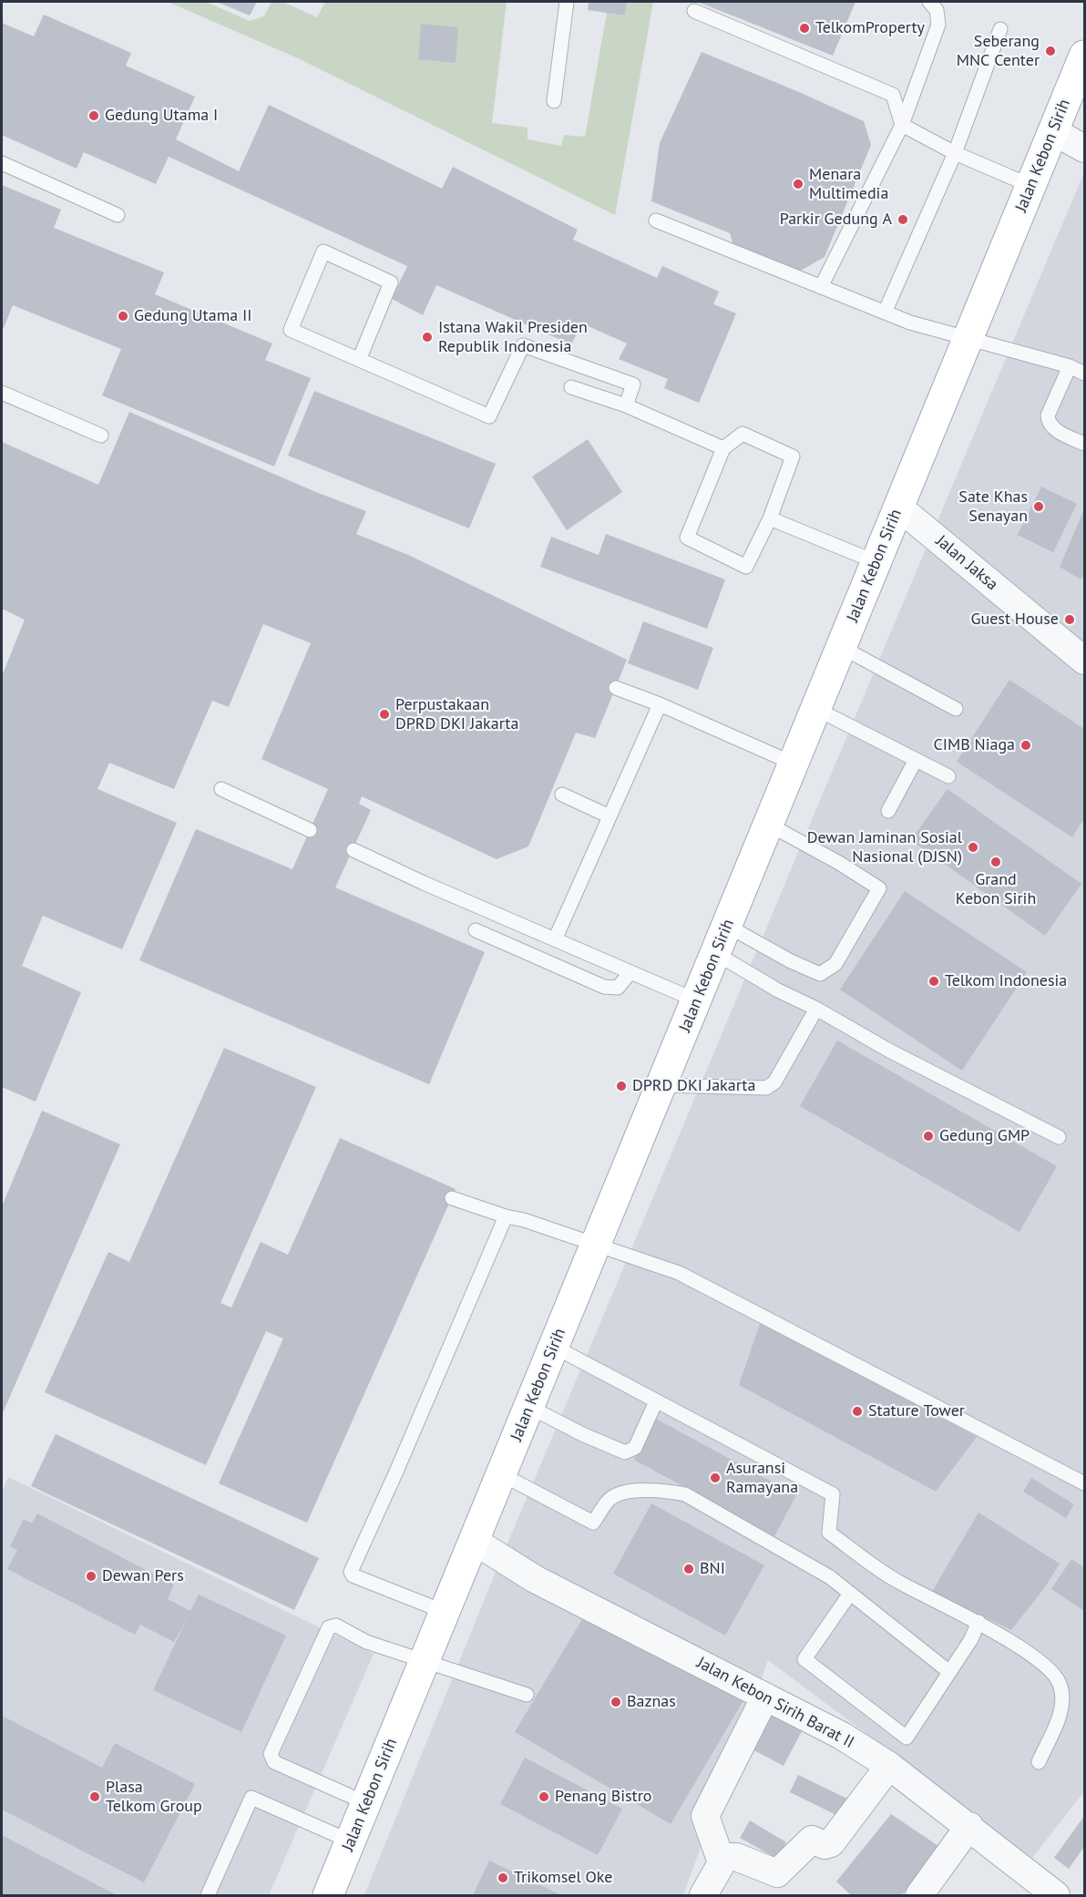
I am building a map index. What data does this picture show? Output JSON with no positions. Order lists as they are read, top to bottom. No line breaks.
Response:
{"streets":{"main road":["Jalan Kebon Sirih"],"street":["Jalan Jaksa","Jalan Kebon Sirih Barat II"]},"crossings":[["Jalan Kebon Sirih","Jalan Jaksa"],["Jalan Kebon Sirih","Jalan Kebon Sirih Barat II"]],"places":["TelkomProperty","Seberang MNC Center","Gedung Utama I","Menara Multimedia","Parkir Gedung A","Gedung Utama II","Istana Wakil Presiden Republik Indonesia","Sate Khas Senayan","Guest House","Perpustakaan DPRD DKI Jakarta","CIMB Niaga","Dewan Jaminan Sosial Nasional (DJSN)","Grand Kebon Sirih","Telkom Indonesia","DPRD DKI Jakarta","Gedung GMP","Stature Tower","Asuransi Ramayana","BNI","Dewan Pers","Baznas","Plasa Telkom Group","Penang Bistro","Trikomsel Oke"]}
